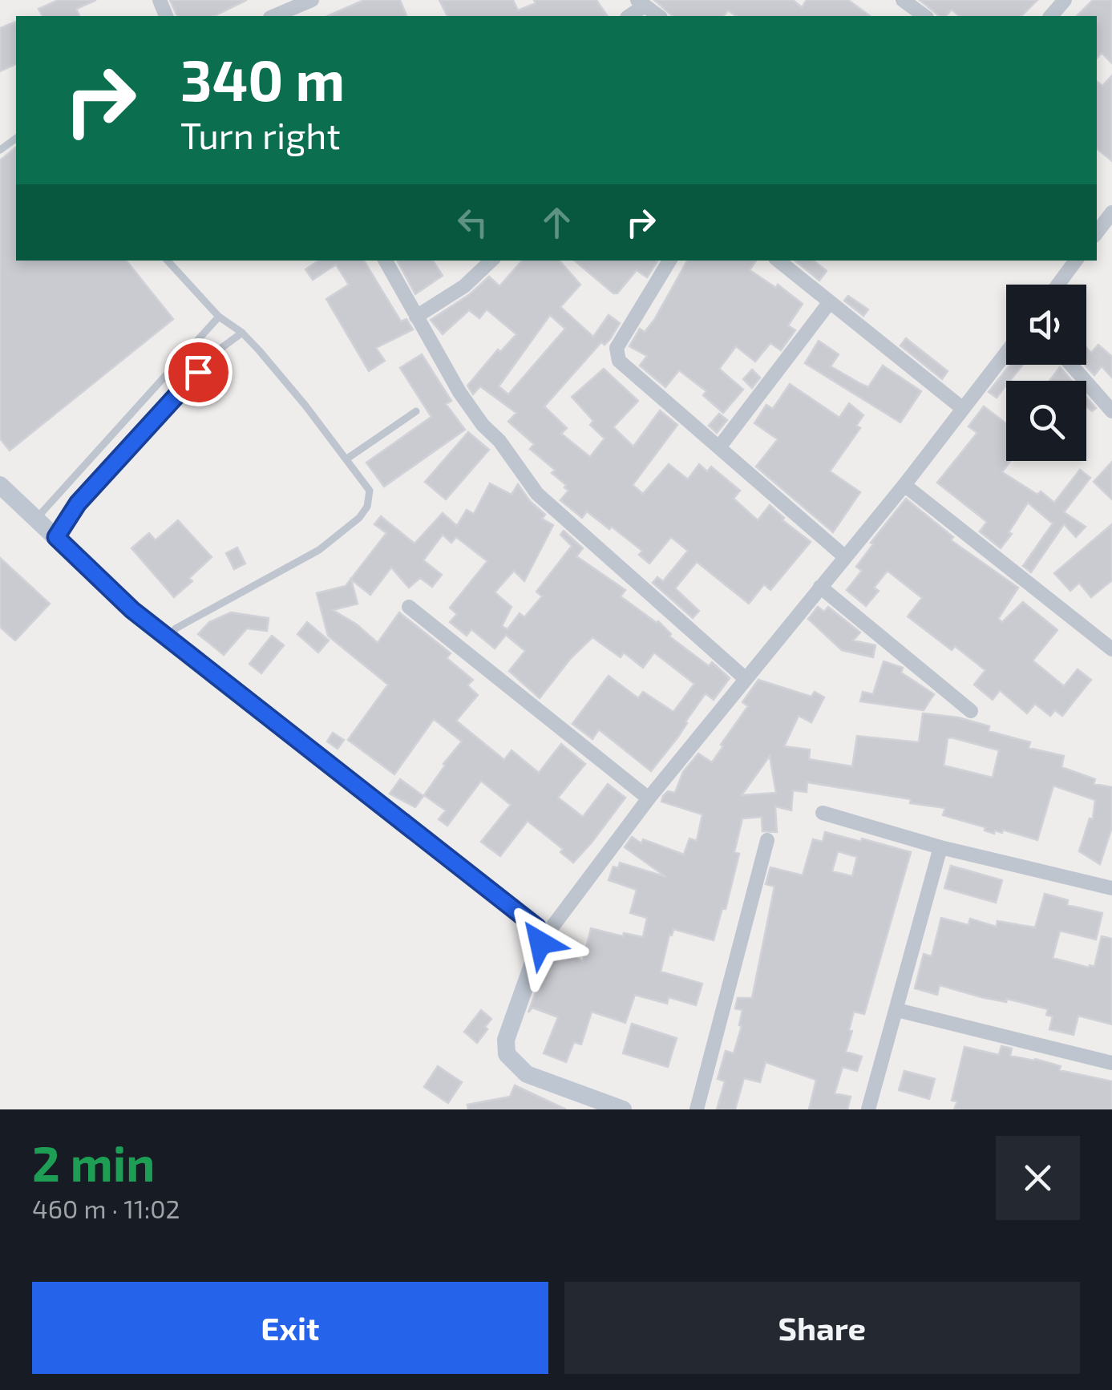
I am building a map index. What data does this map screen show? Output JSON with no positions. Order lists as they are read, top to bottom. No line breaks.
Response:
{"page":{"turn":["340 m","Turn right"],"heading":["2 min","460 m · 11:02"],"buttons":["Exit","Share"]}}
